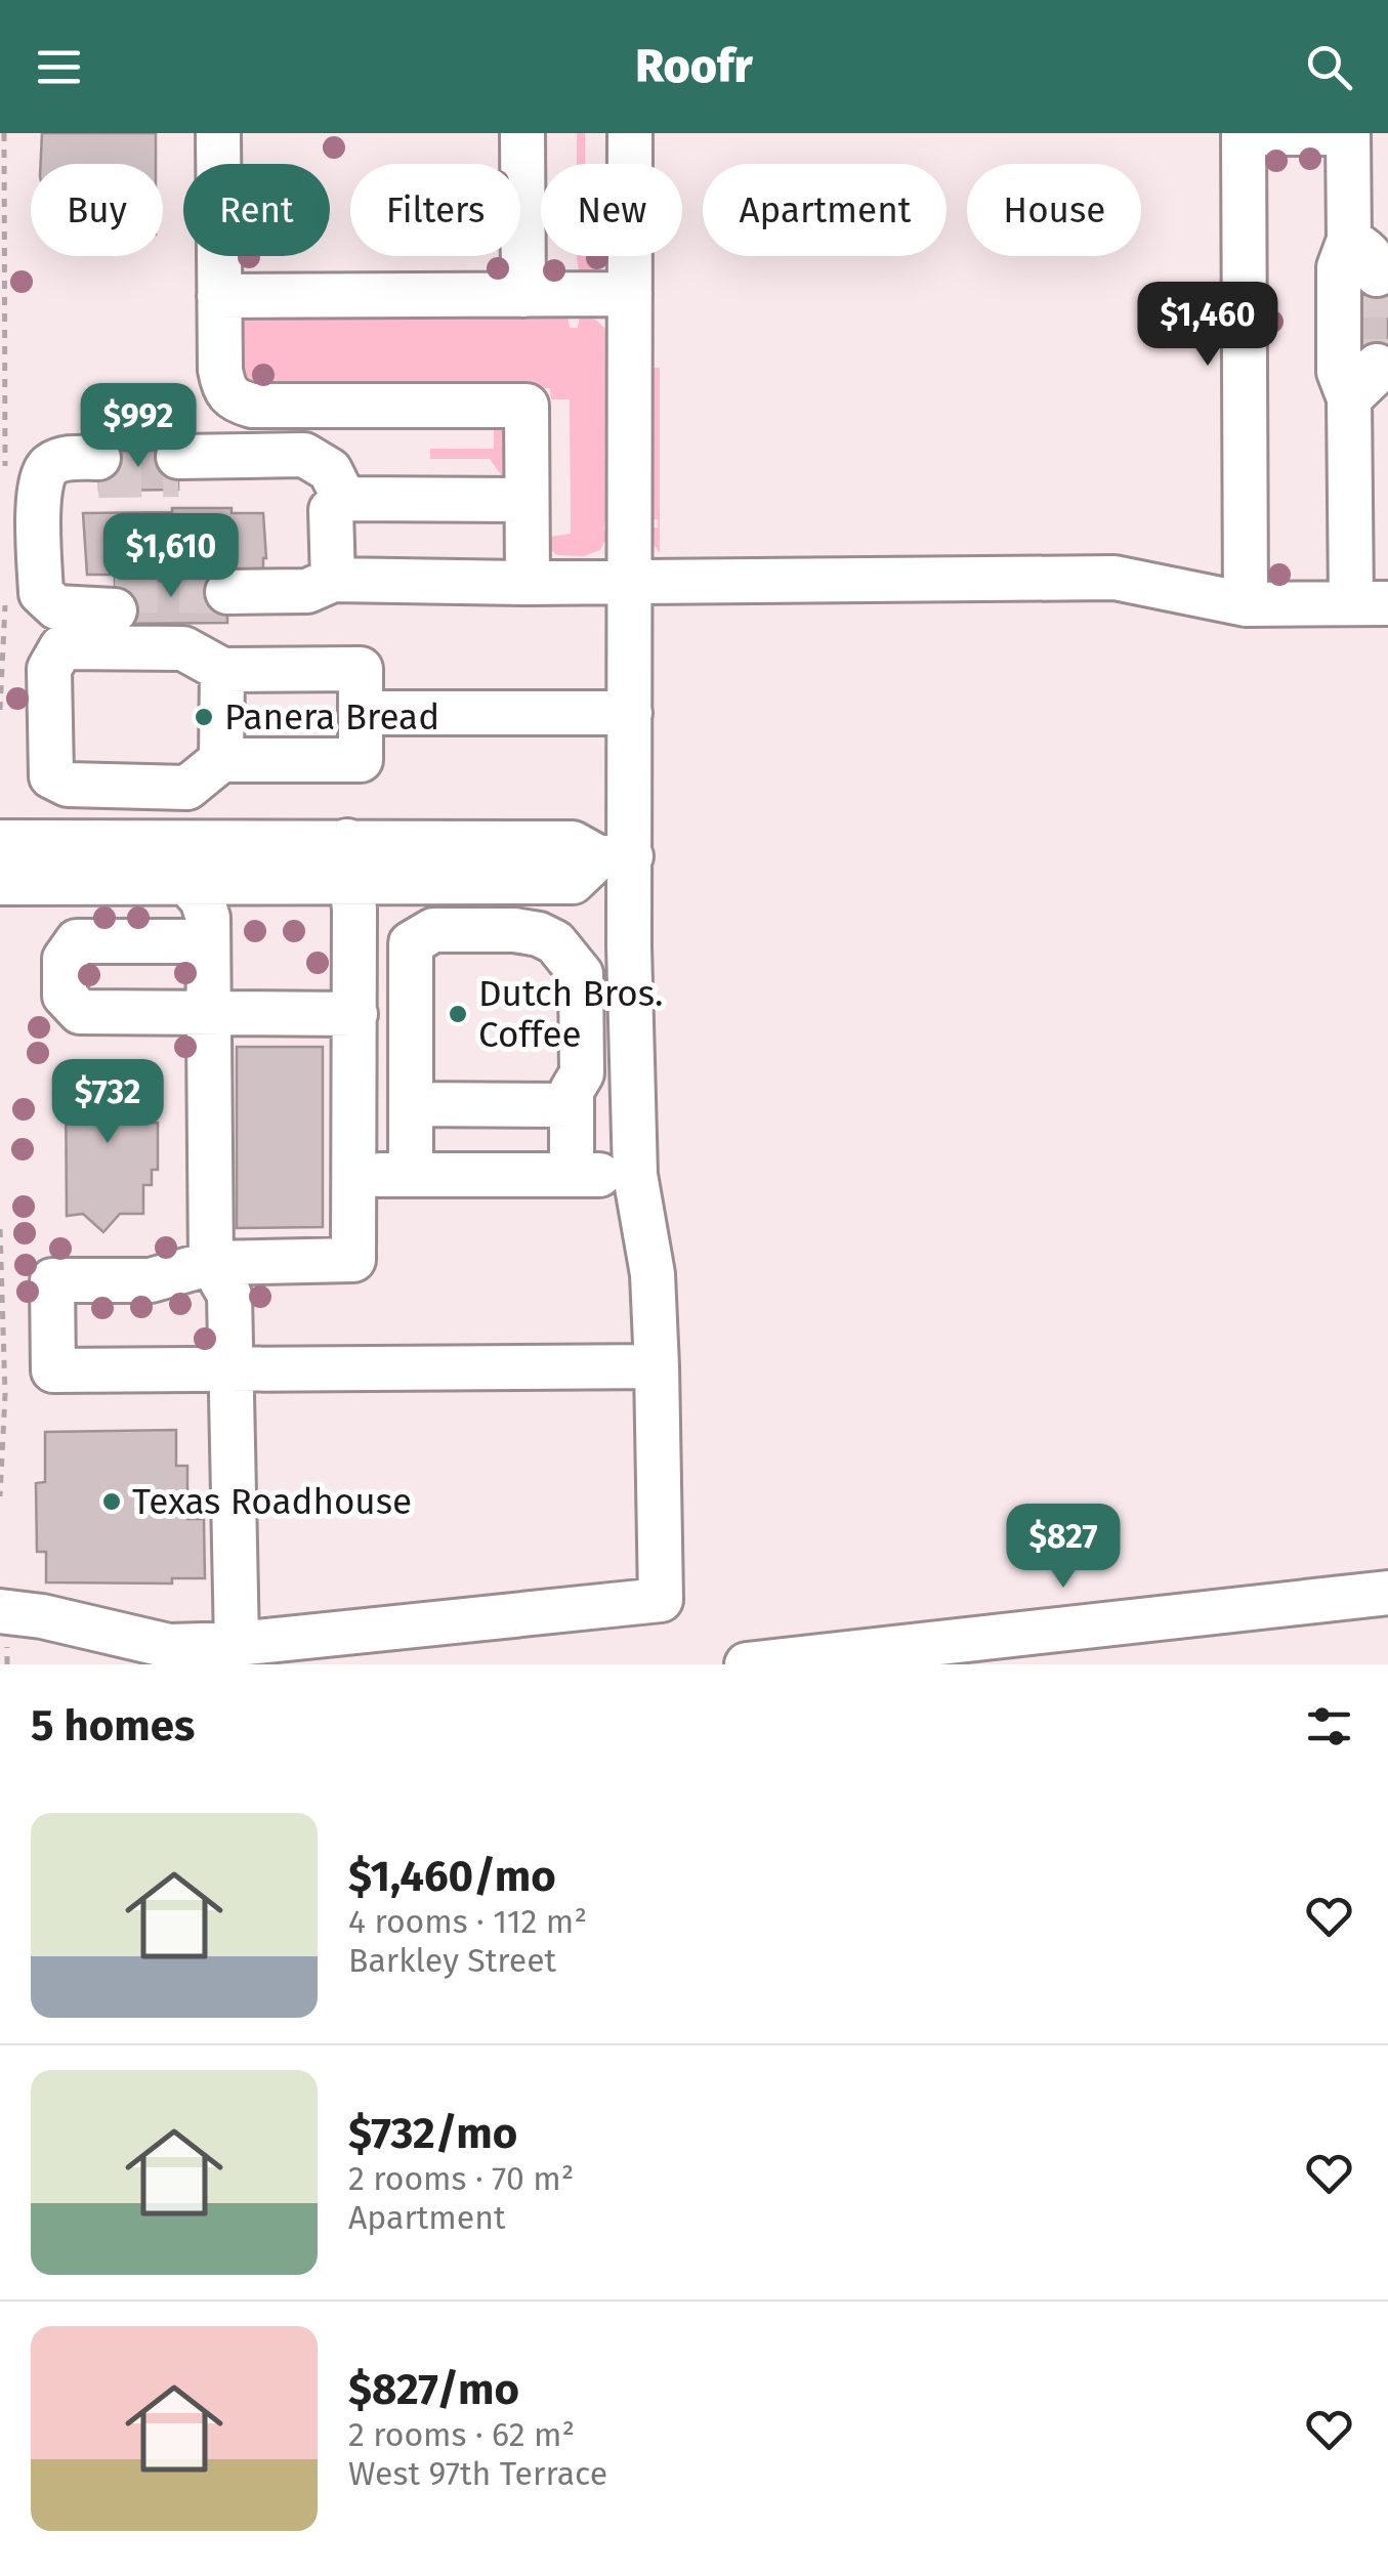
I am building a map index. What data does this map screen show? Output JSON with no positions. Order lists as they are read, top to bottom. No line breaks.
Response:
{"places":["Panera Bread","Dutch Bros. Coffee","Texas Roadhouse"],"page":{"header":"Roofr","chip":["Buy","Rent","Filters","New","Apartment","House"],"price":["$1,460","$992","$1,610","$732","$827"],"heading":"5 homes","list":[{"name":"$1,460/mo","note":"4 rooms · 112 m² · Barkley Street"},{"name":"$732/mo","note":"2 rooms · 70 m² · Apartment"},{"name":"$827/mo","note":"2 rooms · 62 m² · West 97th Terrace"}]}}
